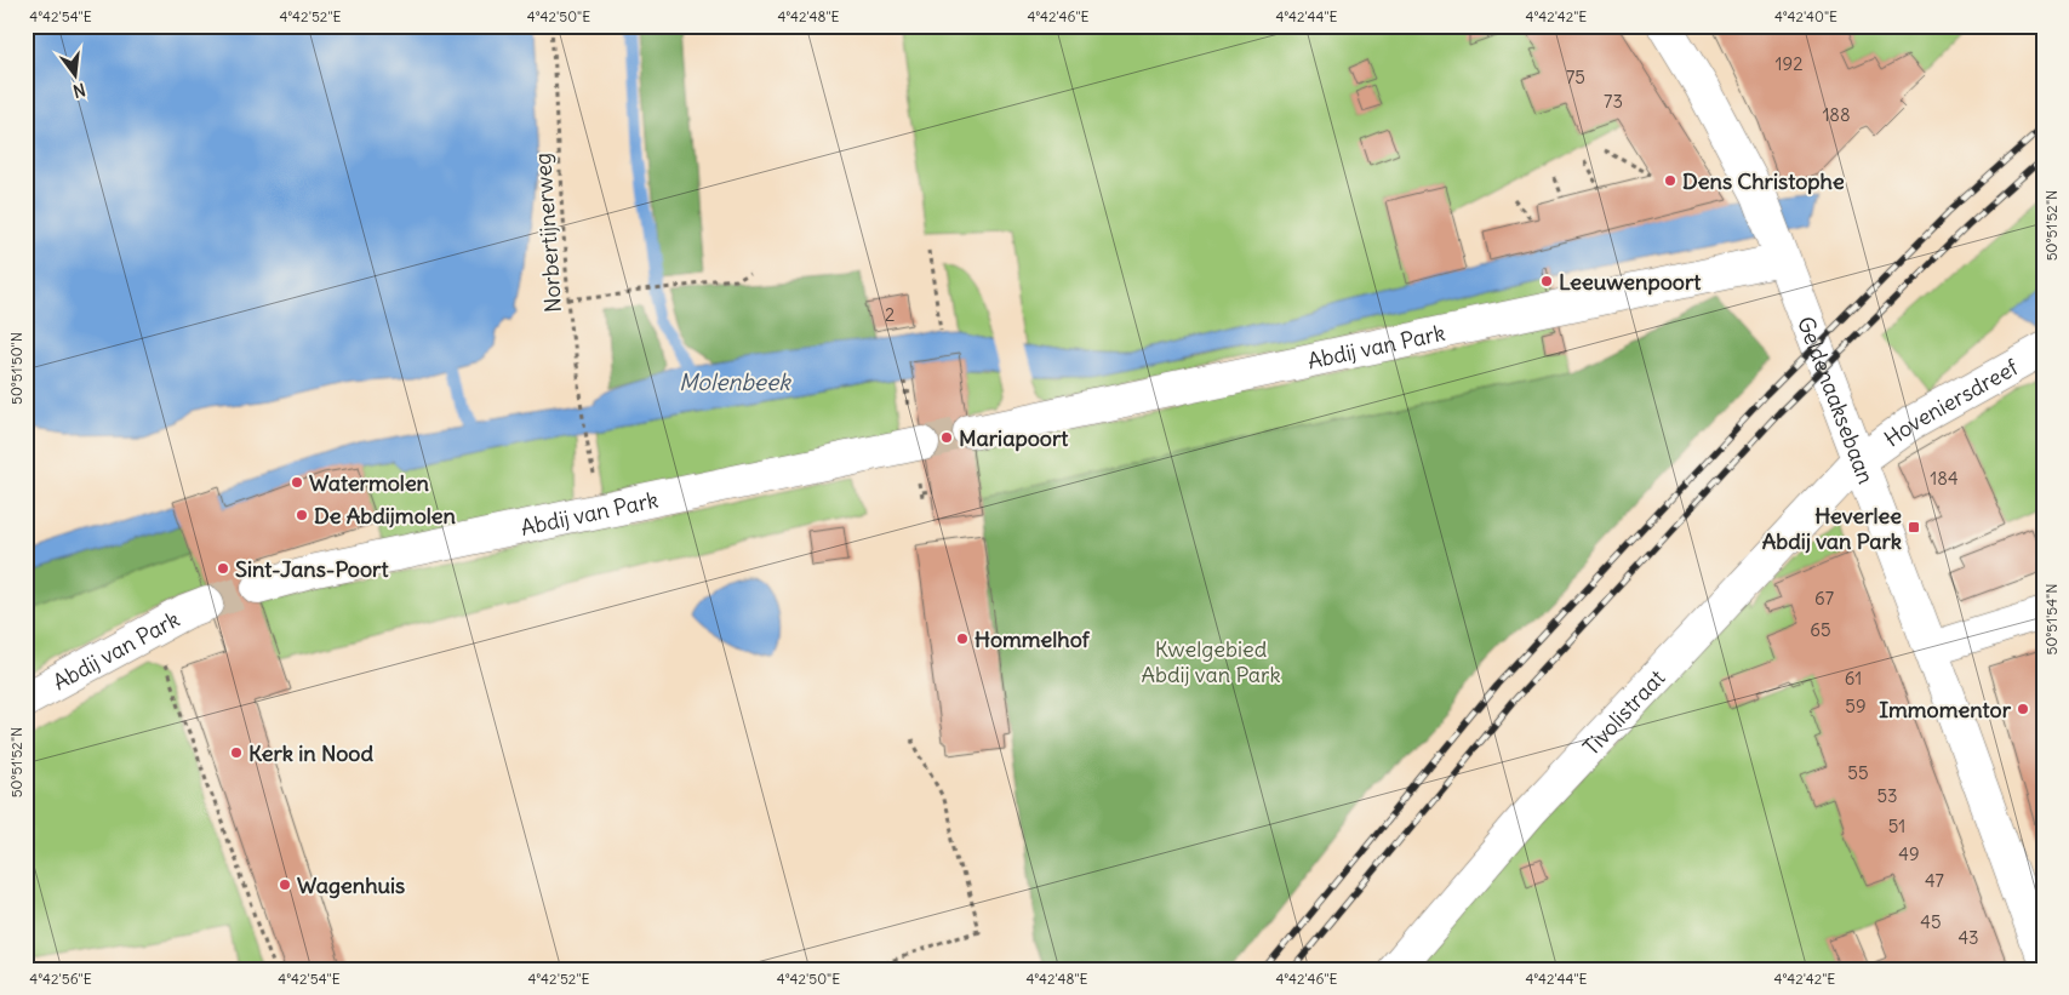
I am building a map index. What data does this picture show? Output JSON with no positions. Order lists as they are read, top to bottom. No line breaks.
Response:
{"streets":{"street":["Abdij van Park","Geldenaaksebaan","Hoveniersdreef","Tivolistraat"],"path":["Norbertijnerweg"]},"crossings":[["Abdij van Park","Geldenaaksebaan"],["Geldenaaksebaan","Hoveniersdreef"],["Geldenaaksebaan","Tivolistraat"],["Hoveniersdreef","Tivolistraat"]],"water":["Molenbeek"],"parks":["Kwelgebied Abdij van Park"],"places":{"other":["Dens Christophe","Leeuwenpoort","Mariapoort","Watermolen","De Abdijmolen","Sint-Jans-Poort","Hommelhof","Immomentor","Kerk in Nood","Wagenhuis"],"transit":["Heverlee Abdij van Park"]},"house_numbers":["192","75","73","188","2","184","67","65","61","59","55","53","51","49","47","45","43"],"north":"bottom","coordinates":["4°42'54\"E","4°42'52\"E","4°42'50\"E","4°42'48\"E","4°42'46\"E","4°42'44\"E","4°42'42\"E","4°42'40\"E","50°51'52\"N","50°51'50\"N","50°51'54\"N","4°42'56\"E"]}
